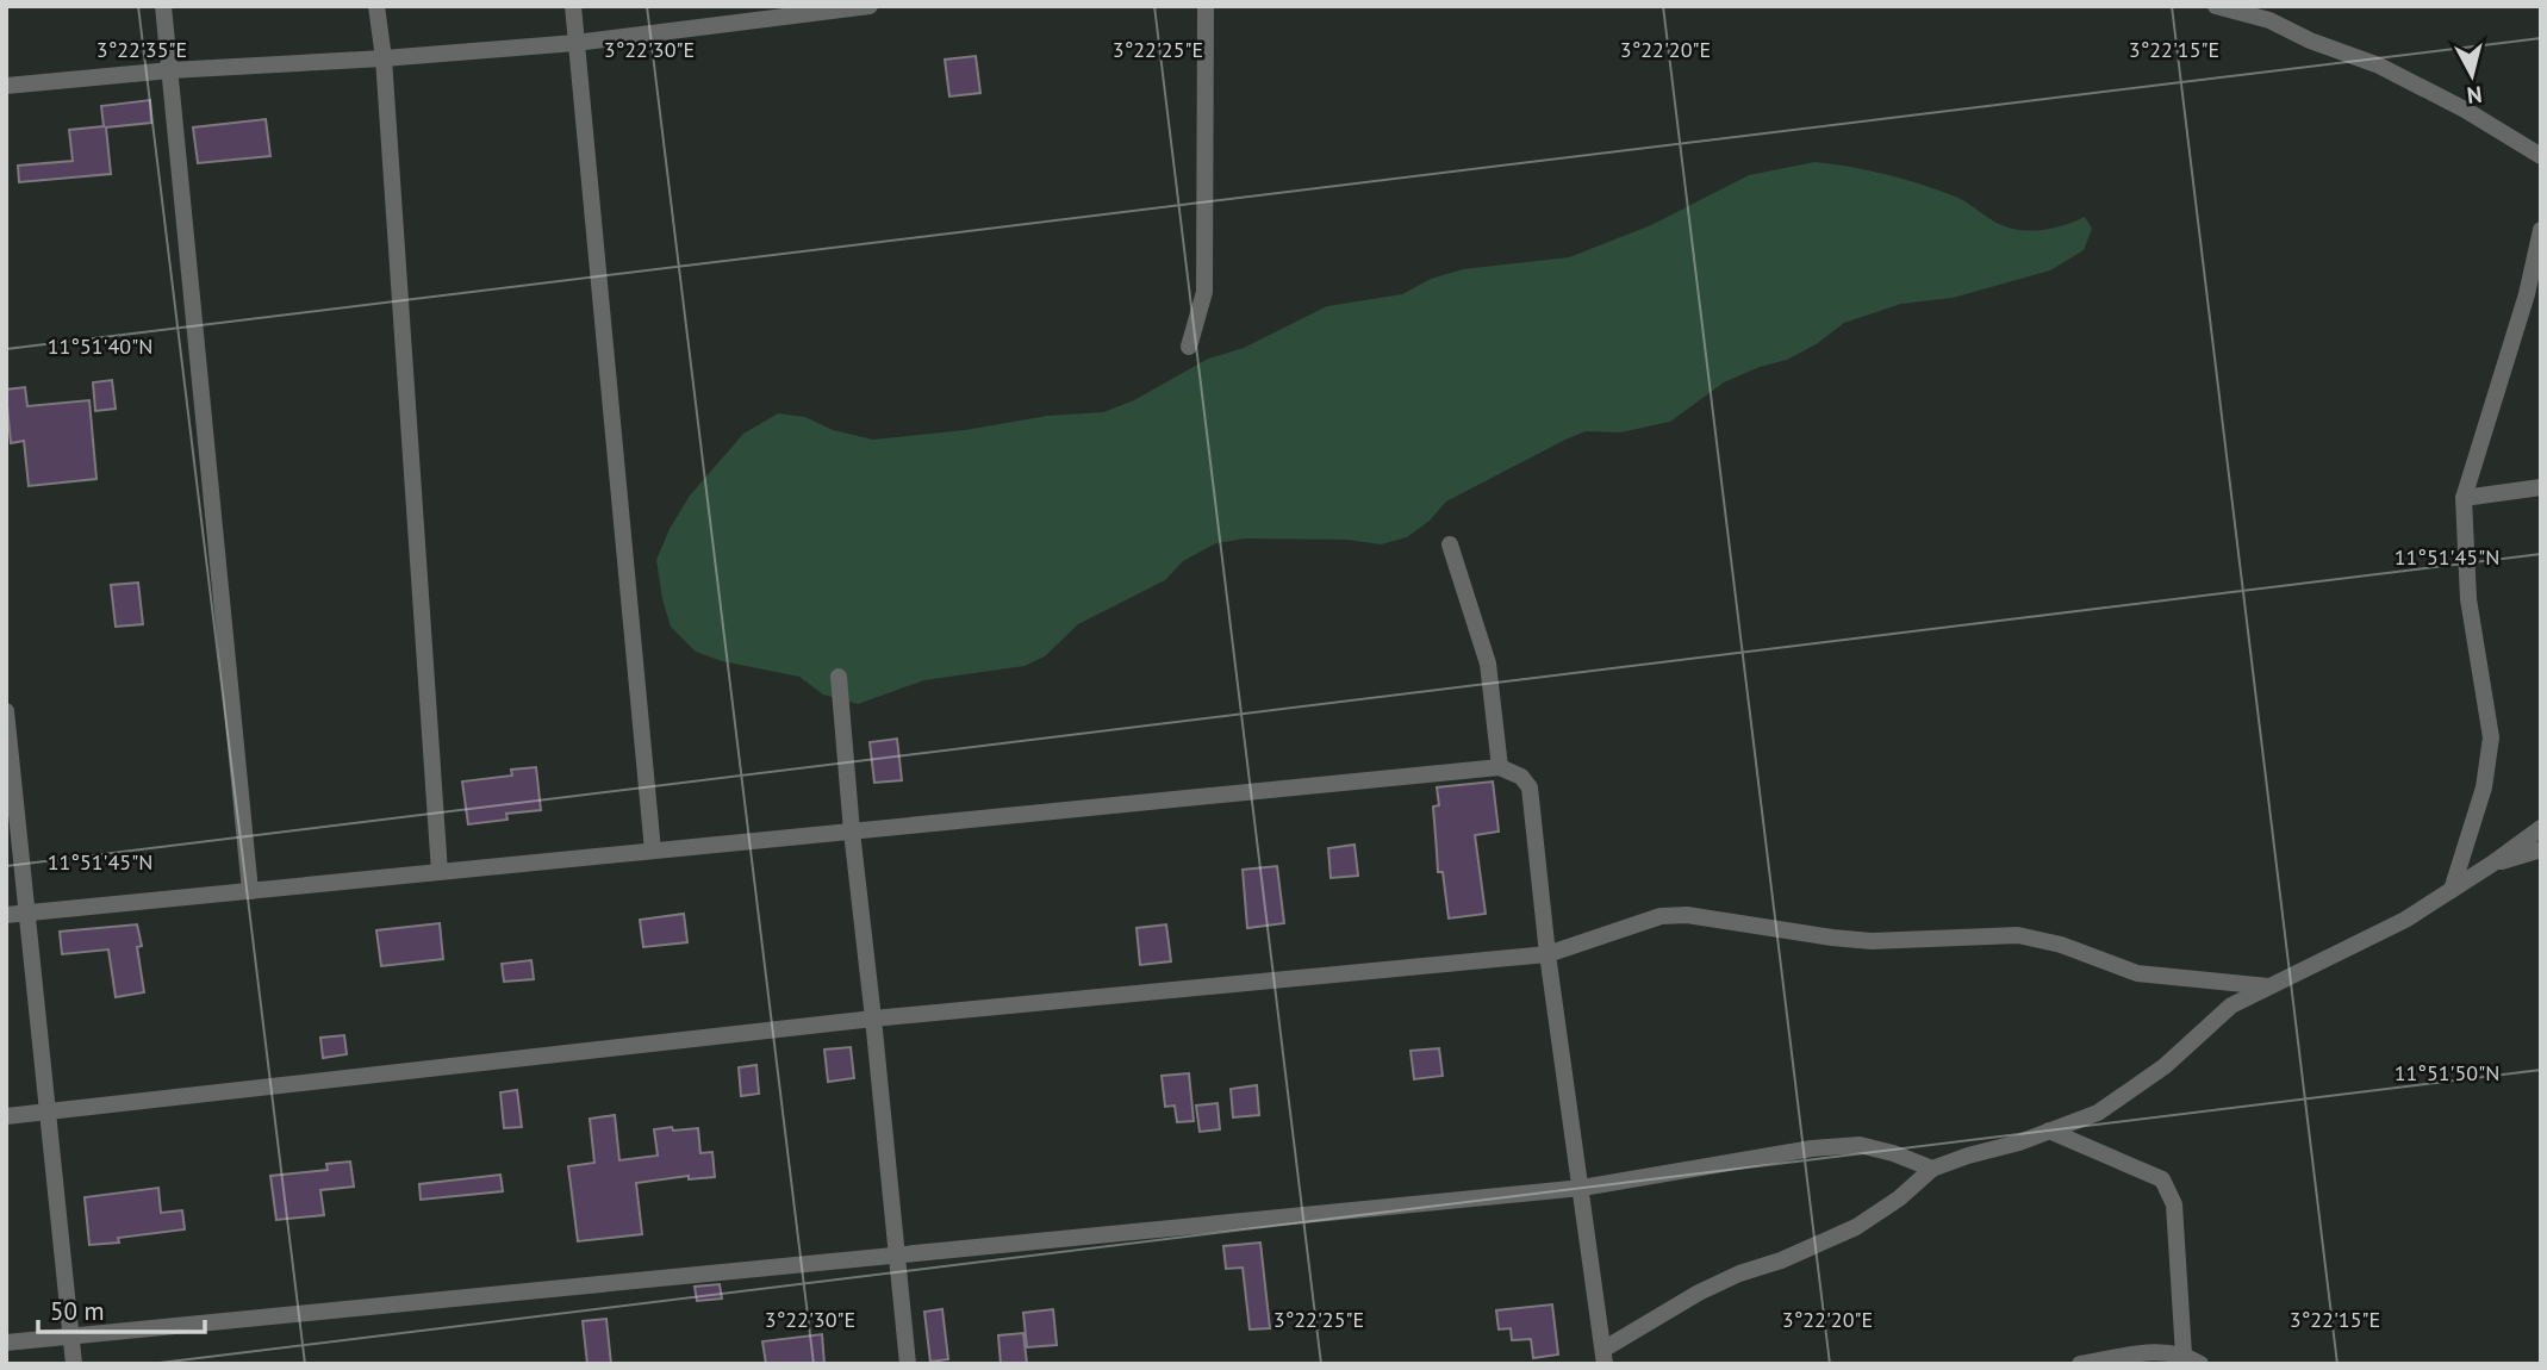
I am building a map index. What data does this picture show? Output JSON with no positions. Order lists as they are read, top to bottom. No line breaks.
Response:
{"scale_bar":"50 m","north":"bottom","coordinates":["3°22'35\"E","3°22'30\"E","3°22'25\"E","3°22'20\"E","3°22'15\"E","11°51'40\"N","11°51'45\"N","11°51'50\"N"]}
